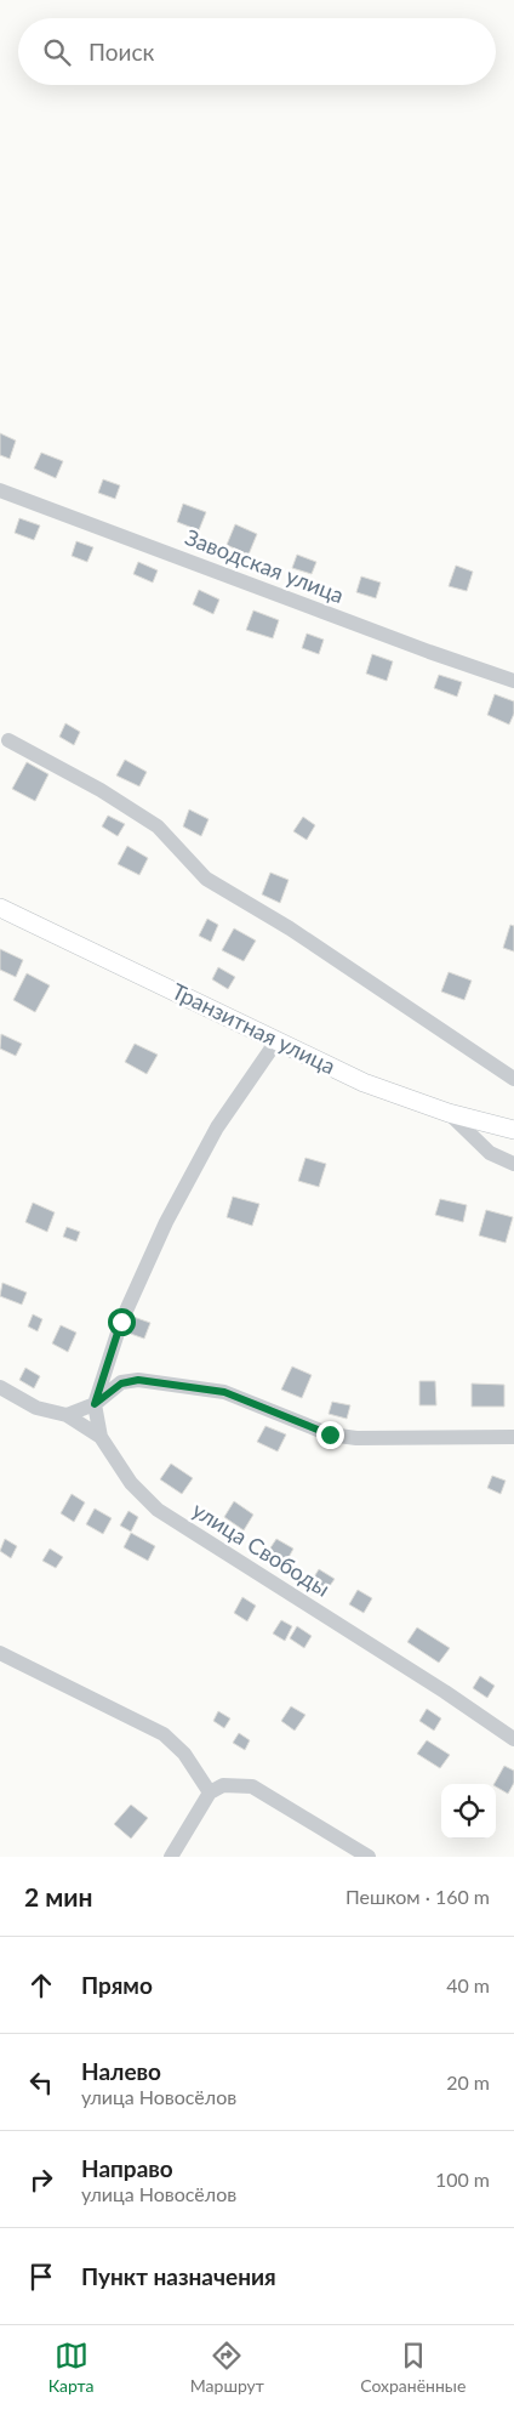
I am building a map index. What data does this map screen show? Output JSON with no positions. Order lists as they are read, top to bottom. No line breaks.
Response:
{"streets":{"main road":["Транзитная улица"],"street":["Заводская улица","улица Свободы"]},"page":{"search":"Поиск","heading":["2 мин","Пешком · 160 m"],"list":[["Прямо","40 m"],["Налево","улица Новосёлов","20 m"],["Направо","улица Новосёлов","100 m"],"Пункт назначения"],"nav":["Карта","Маршрут","Сохранённые"]}}
